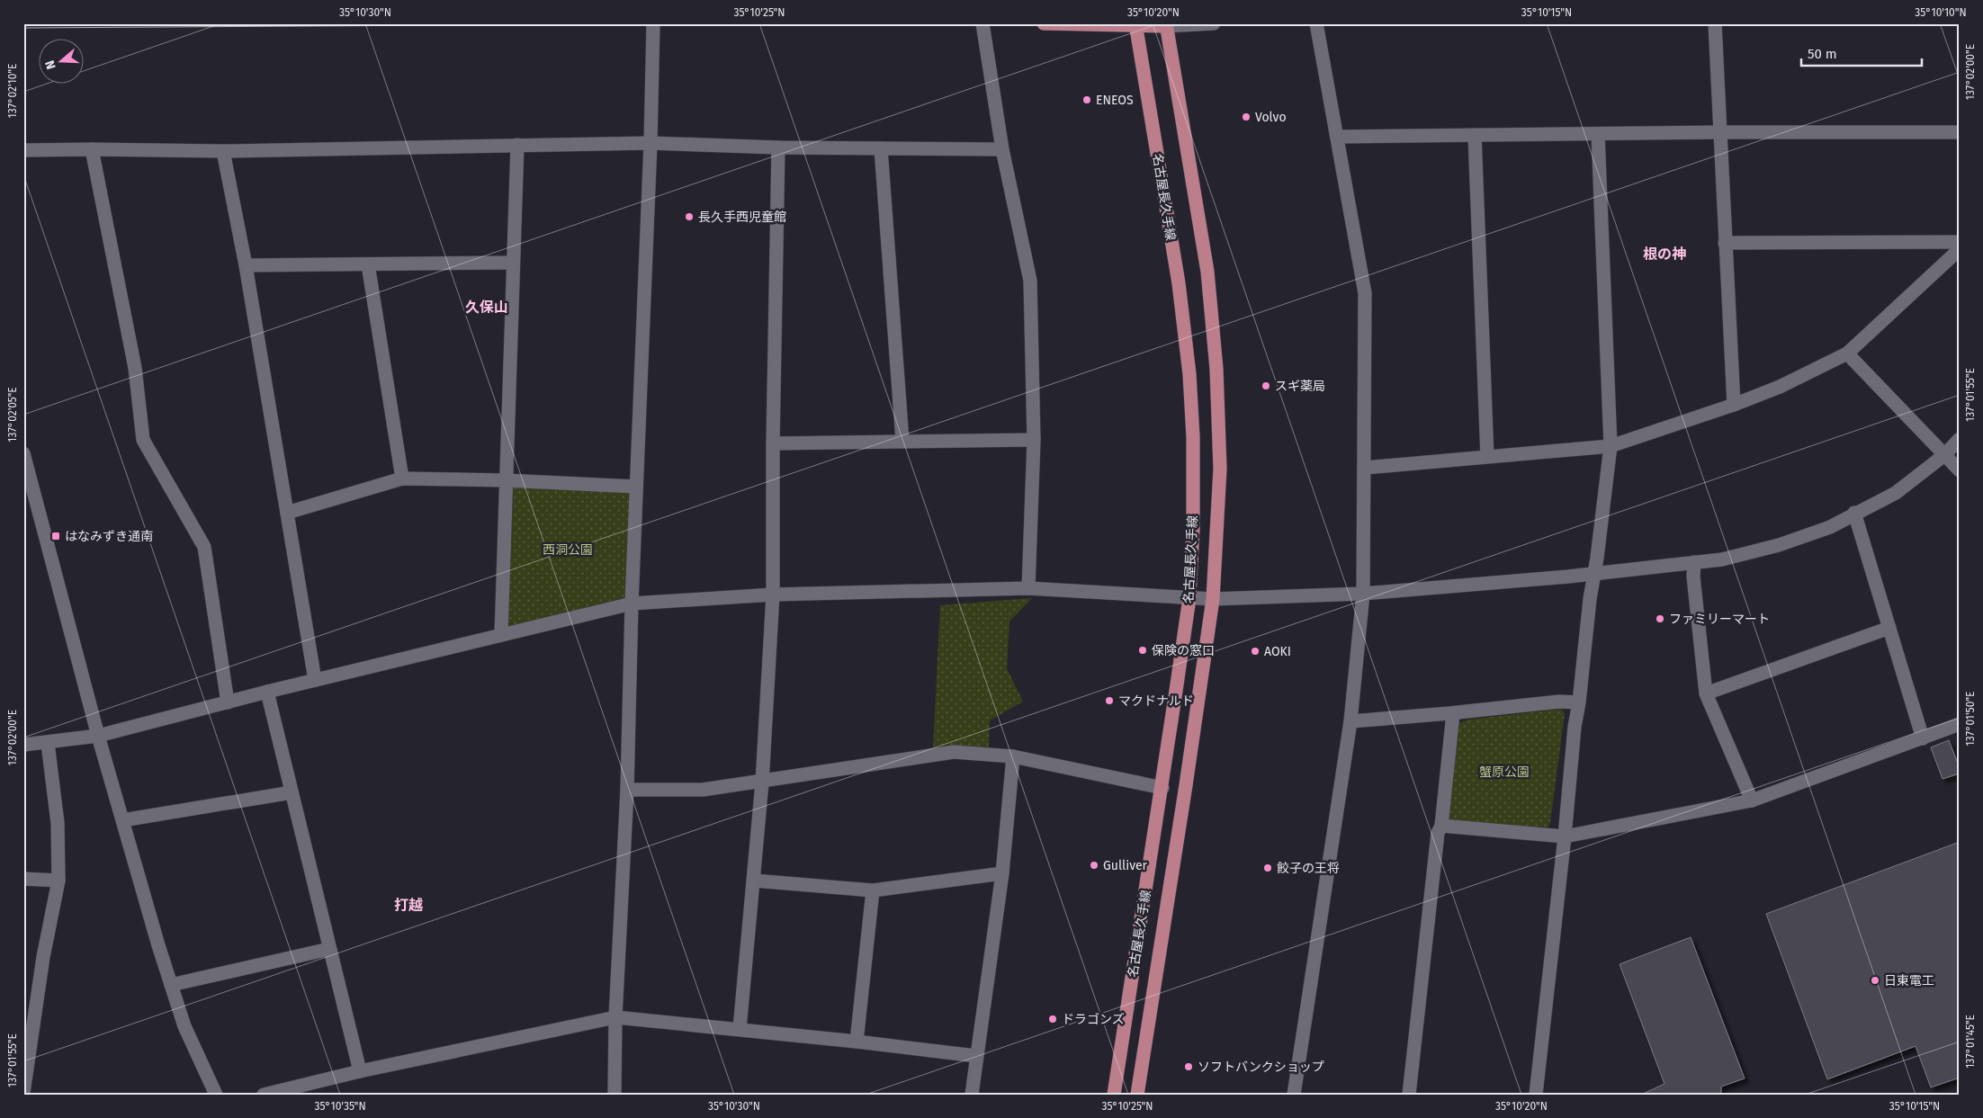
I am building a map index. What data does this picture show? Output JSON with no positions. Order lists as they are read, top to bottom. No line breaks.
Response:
{"streets":{"main road":["名古屋長久手線"]},"districts":["根の神","久保山","打越"],"parks":["西洞公園","蟹原公園"],"places":{"other":["ENEOS","Volvo","長久手西児童館","スギ薬局","ファミリーマート","保険の窓口","AOKI","マクドナルド","Gulliver","餃子の王将","日東電工","ドラゴンズ","ソフトバンクショップ"],"transit":["はなみずき通南"]},"scale_bar":"50 m","north":"left","coordinates":["35°10'30\"N","35°10'25\"N","35°10'20\"N","35°10'15\"N","35°10'10\"N","137°02'00\"E","137°02'10\"E","137°01'55\"E","137°02'05\"E","137°01'50\"E","137°01'45\"E","35°10'35\"N"]}
